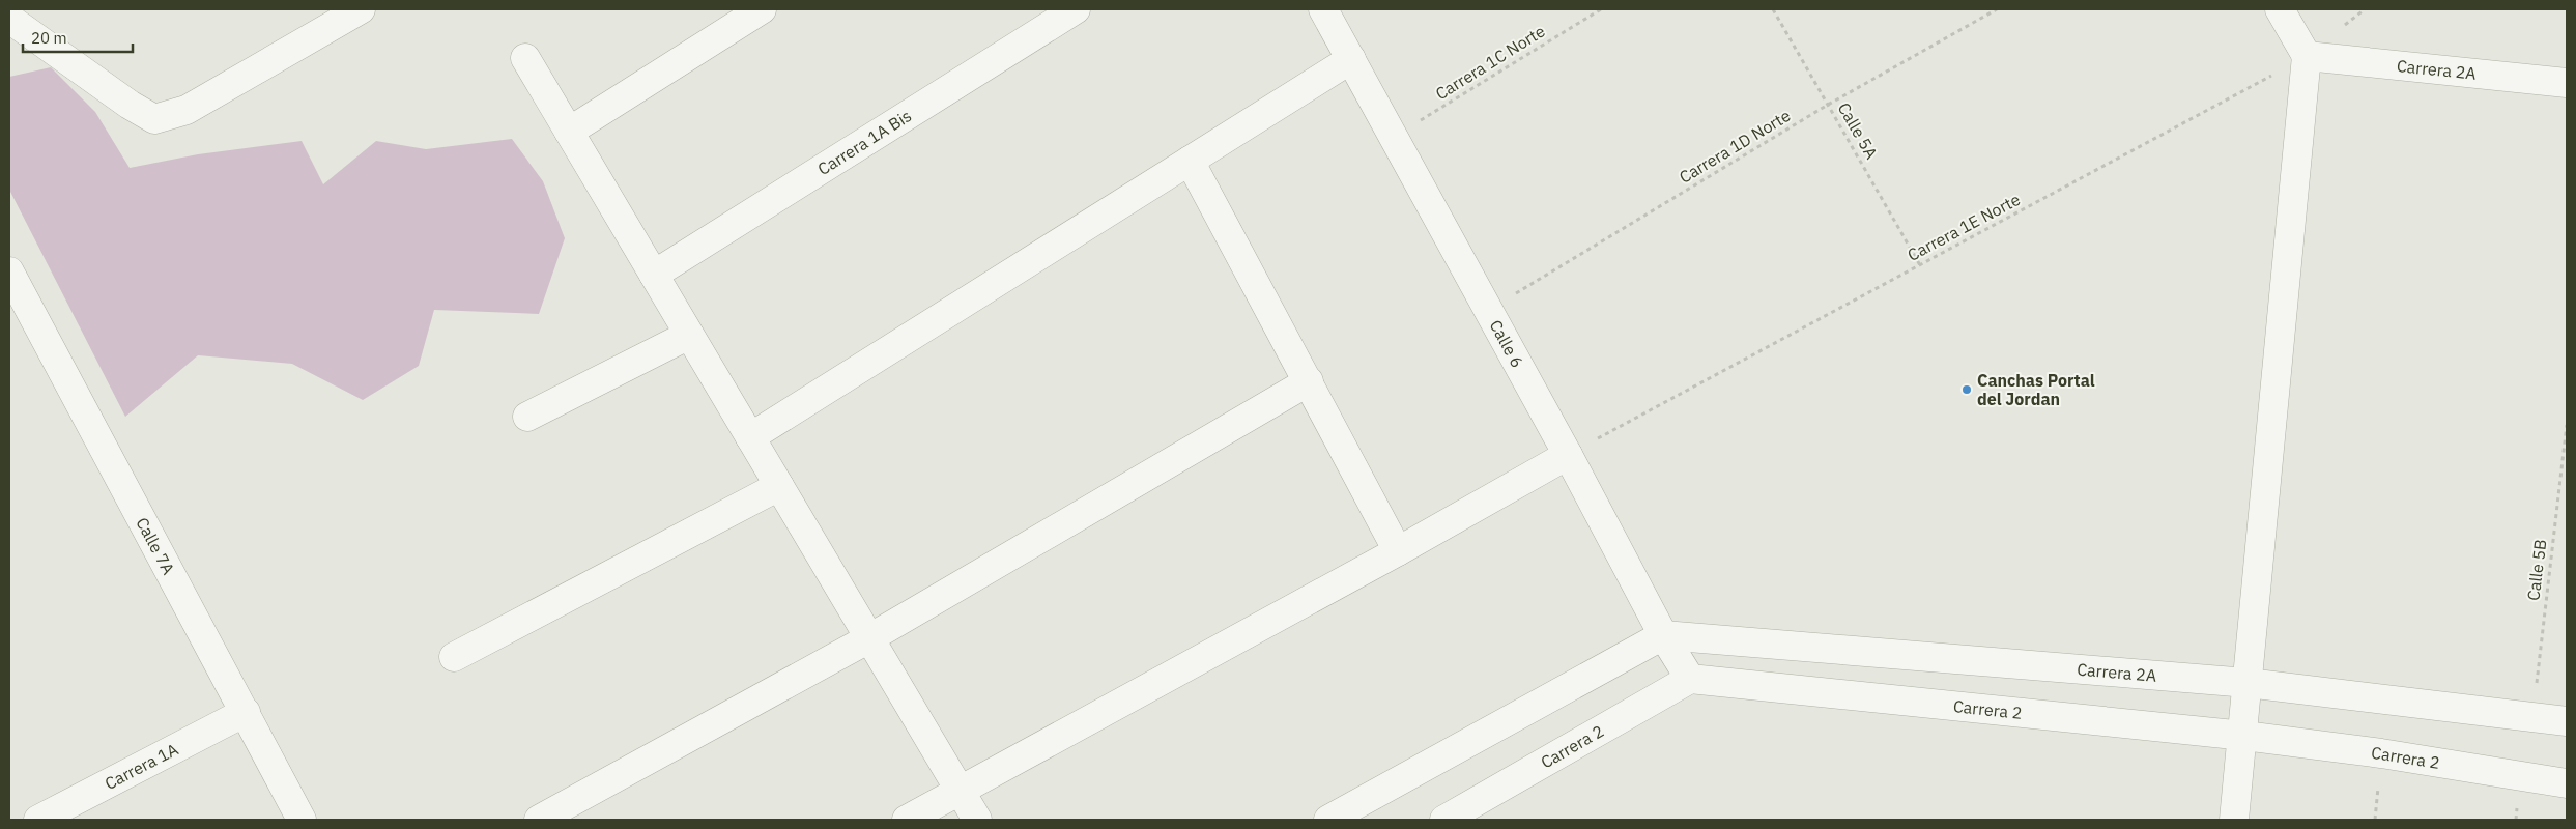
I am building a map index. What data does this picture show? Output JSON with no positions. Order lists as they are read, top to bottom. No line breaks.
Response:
{"streets":{"street":["Carrera 2A","Carrera 1A Bis","Calle 6","Calle 7A","Carrera 2","Carrera 1A"],"path":["Carrera 1C Norte","Calle 5A","Carrera 1D Norte","Carrera 1E Norte","Calle 5B"]},"crossings":[["Carrera 1C Norte","Calle 6"],["Carrera 2A","Carrera 1E Norte"],["Carrera 2A","Calle 6"],["Carrera 2A","Calle 5B"],["Calle 5A","Carrera 1D Norte"],["Calle 5A","Carrera 1E Norte"],["Carrera 1D Norte","Calle 6"],["Carrera 1E Norte","Calle 6"],["Calle 6","Carrera 2"],["Calle 7A","Carrera 1A"]],"places":["Canchas Portal del Jordan"],"scale_bar":"20 m"}
